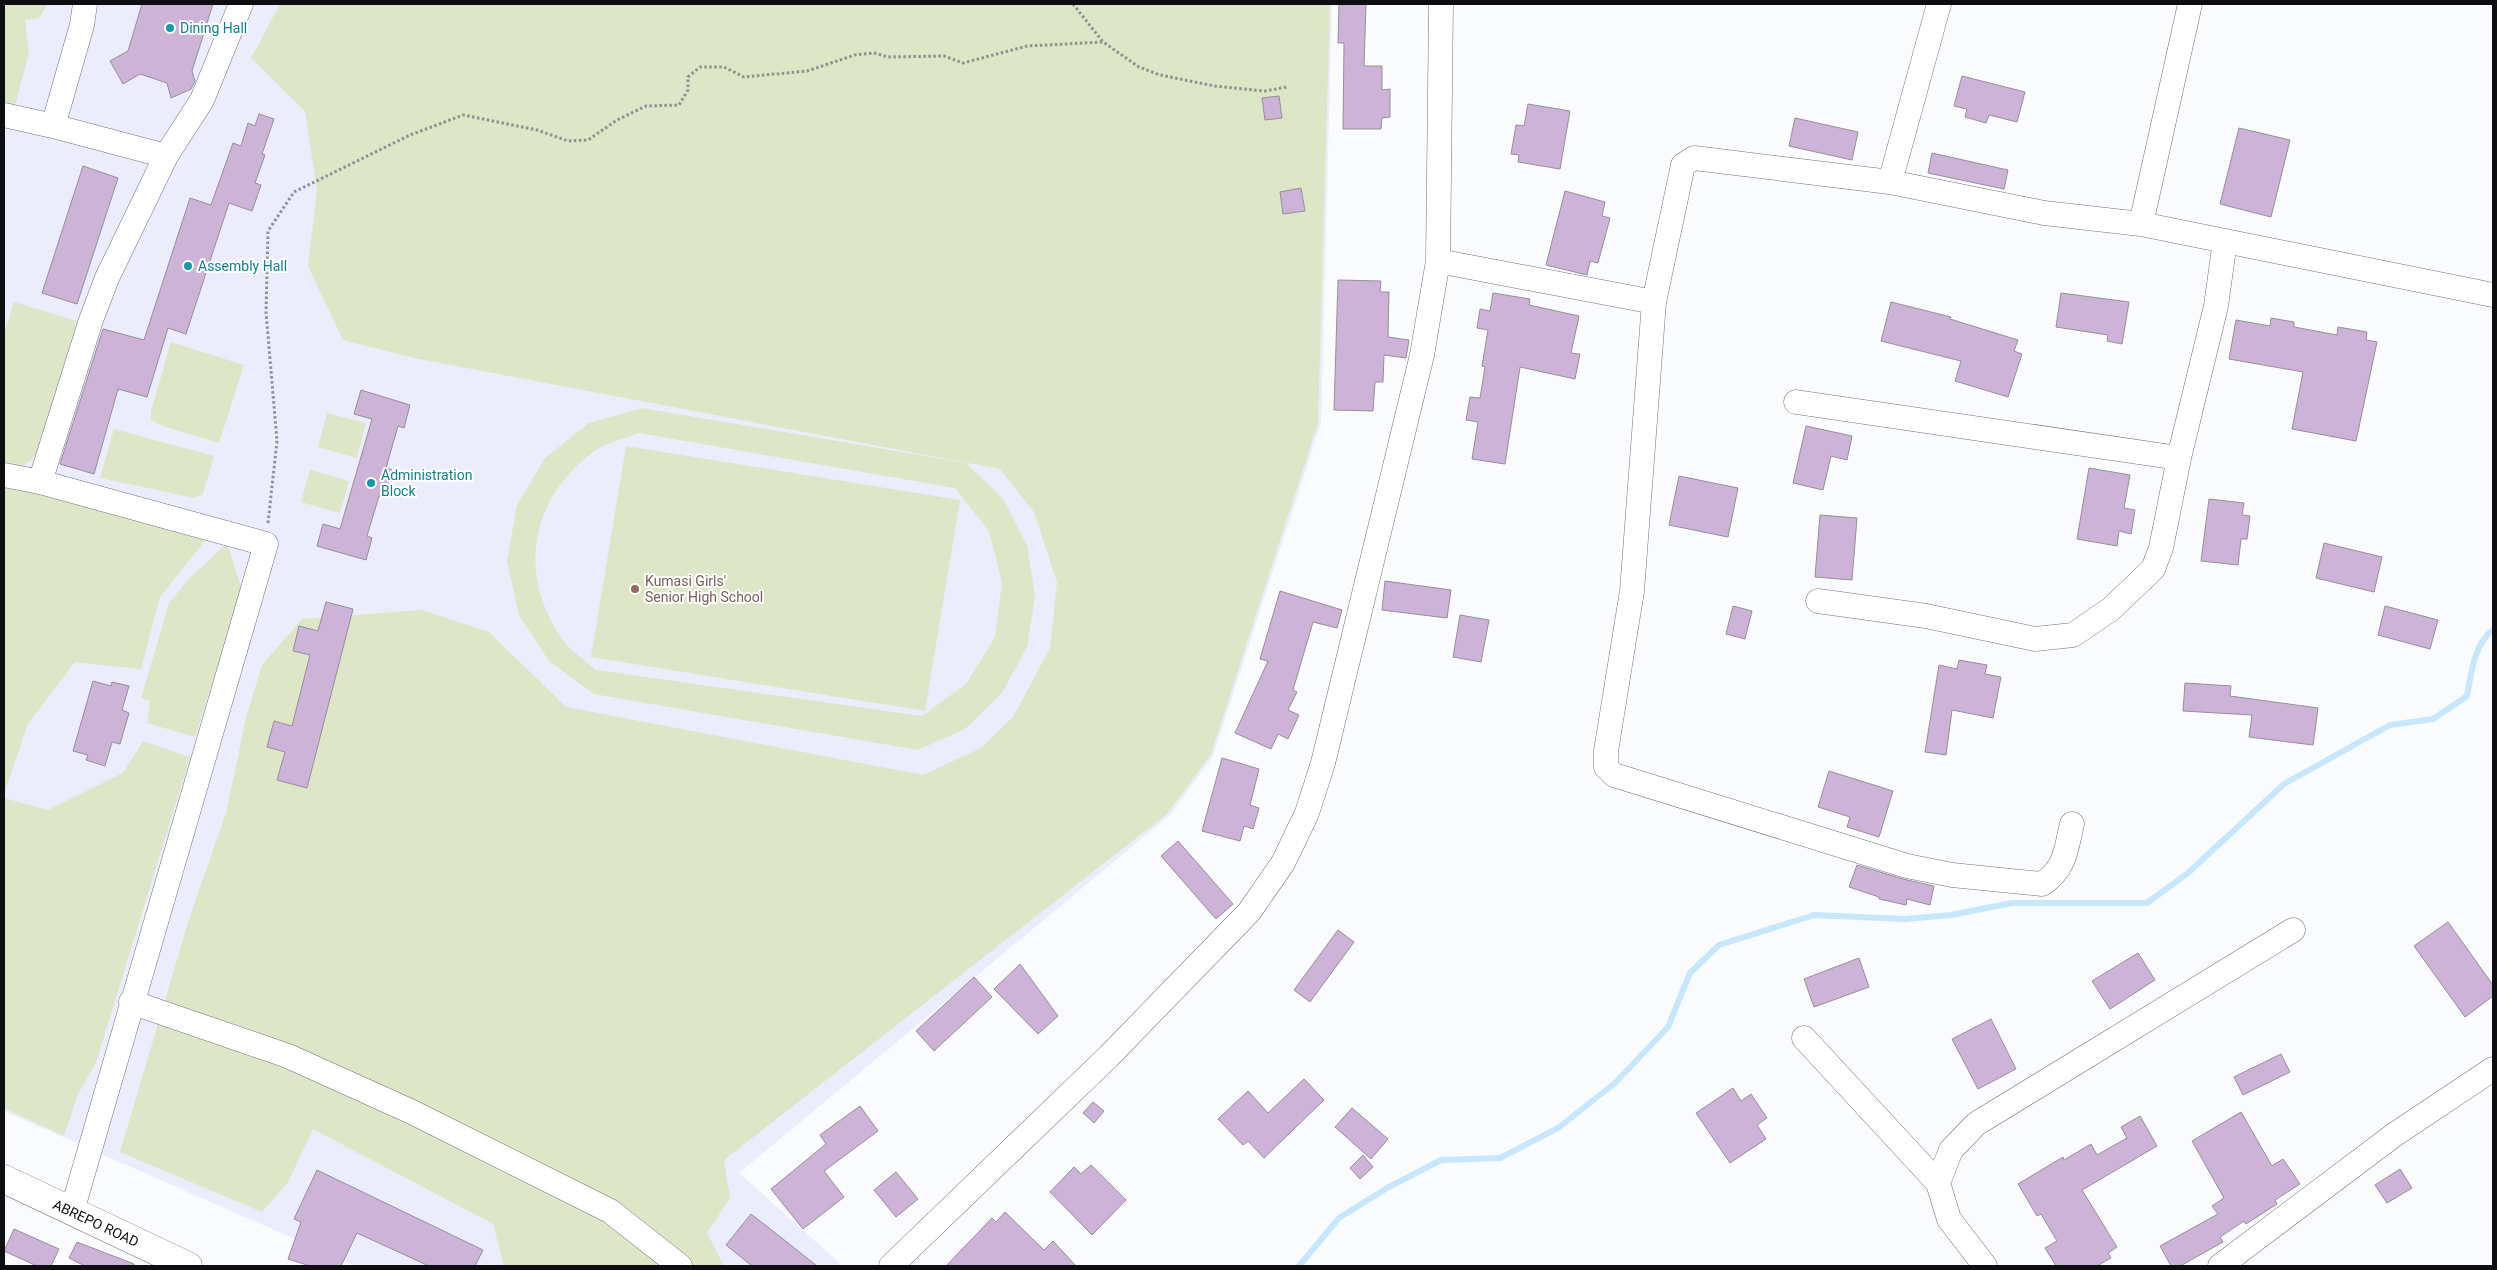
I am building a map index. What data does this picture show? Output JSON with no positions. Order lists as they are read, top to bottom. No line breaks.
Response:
{"streets":{"main road":["ABREPO ROAD"]},"places":["Dining Hall","Assembly Hall","Administration Block","Kumasi Girls' Senior High School"]}
